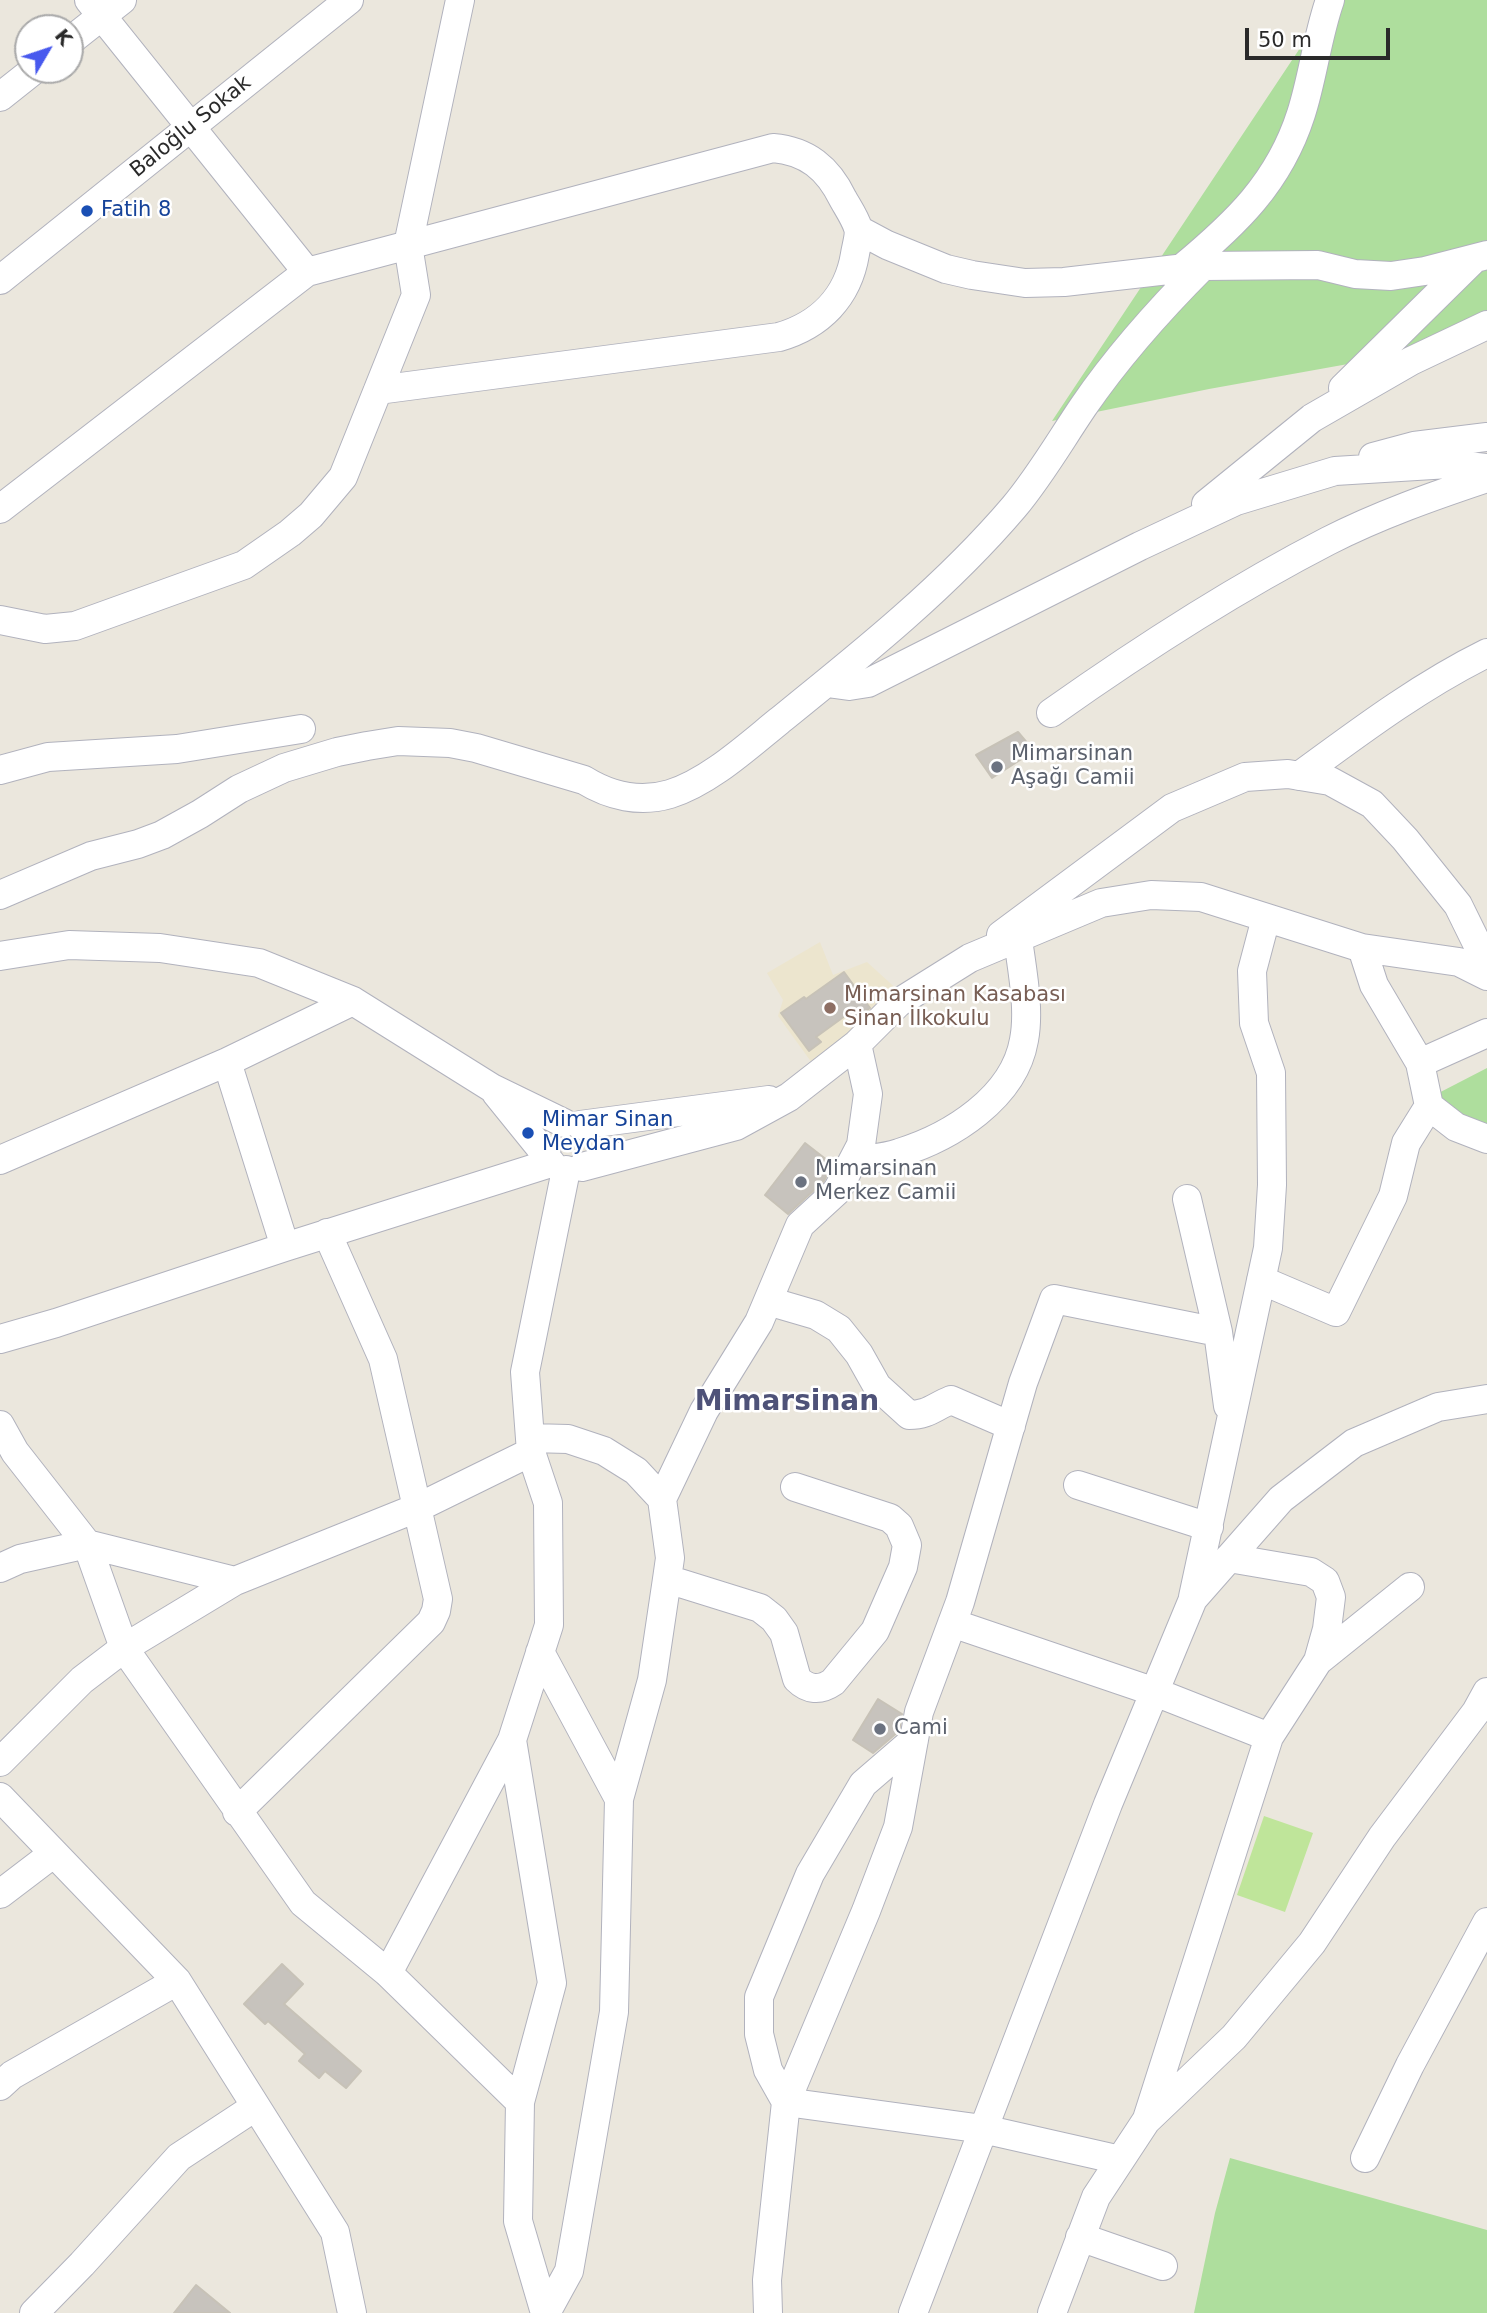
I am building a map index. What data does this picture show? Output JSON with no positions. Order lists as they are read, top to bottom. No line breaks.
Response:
{"streets":{"street":["Baloğlu Sokak"]},"districts":["Mimarsinan"],"places":["Fatih 8","Mimarsinan Aşağı Camii","Mimarsinan Kasabası Sinan İlkokulu","Mimar Sinan Meydan","Mimarsinan Merkez Camii","Cami"],"scale_bar":"50 m","north":"top right"}
